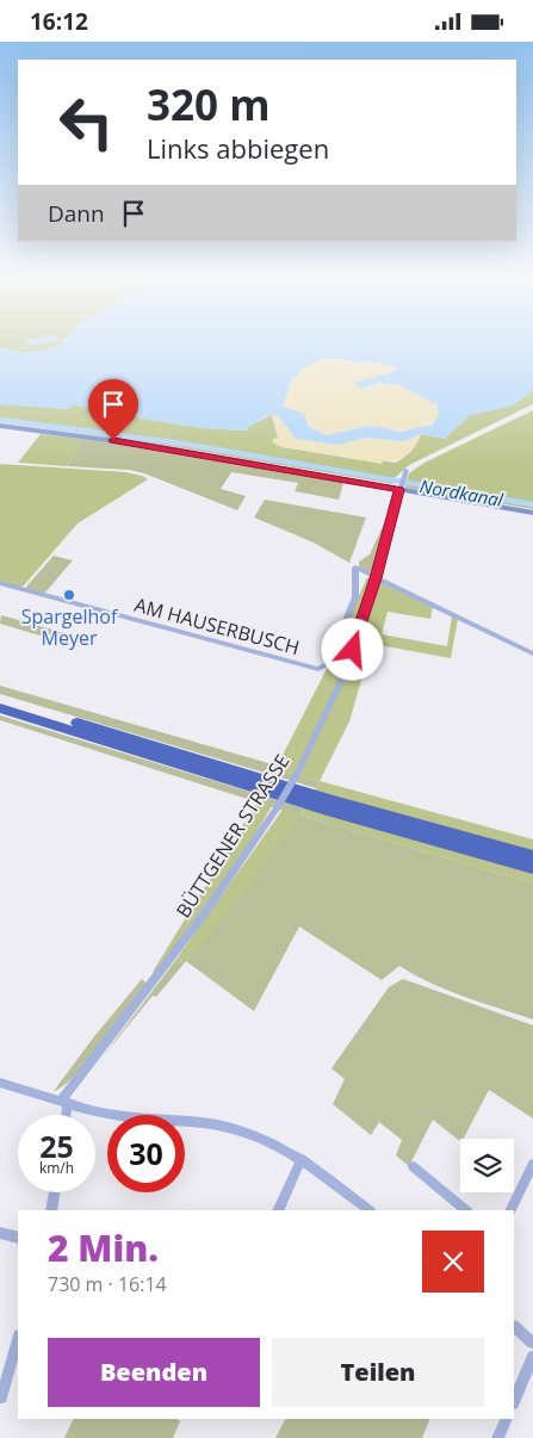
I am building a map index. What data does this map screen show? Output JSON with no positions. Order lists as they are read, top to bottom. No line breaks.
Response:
{"streets":{"street":["AM HAUSERBUSCH","BÜTTGENER STRASSE"]},"water":["Nordkanal"],"places":["Spargelhof Meyer"],"page":{"status":"16:12","turn":["320 m","Links abbiegen"],"then":"Dann","speed":"25 km/h","limit":"30","heading":["2 Min.","730 m · 16:14"],"buttons":["Beenden","Teilen"]}}
